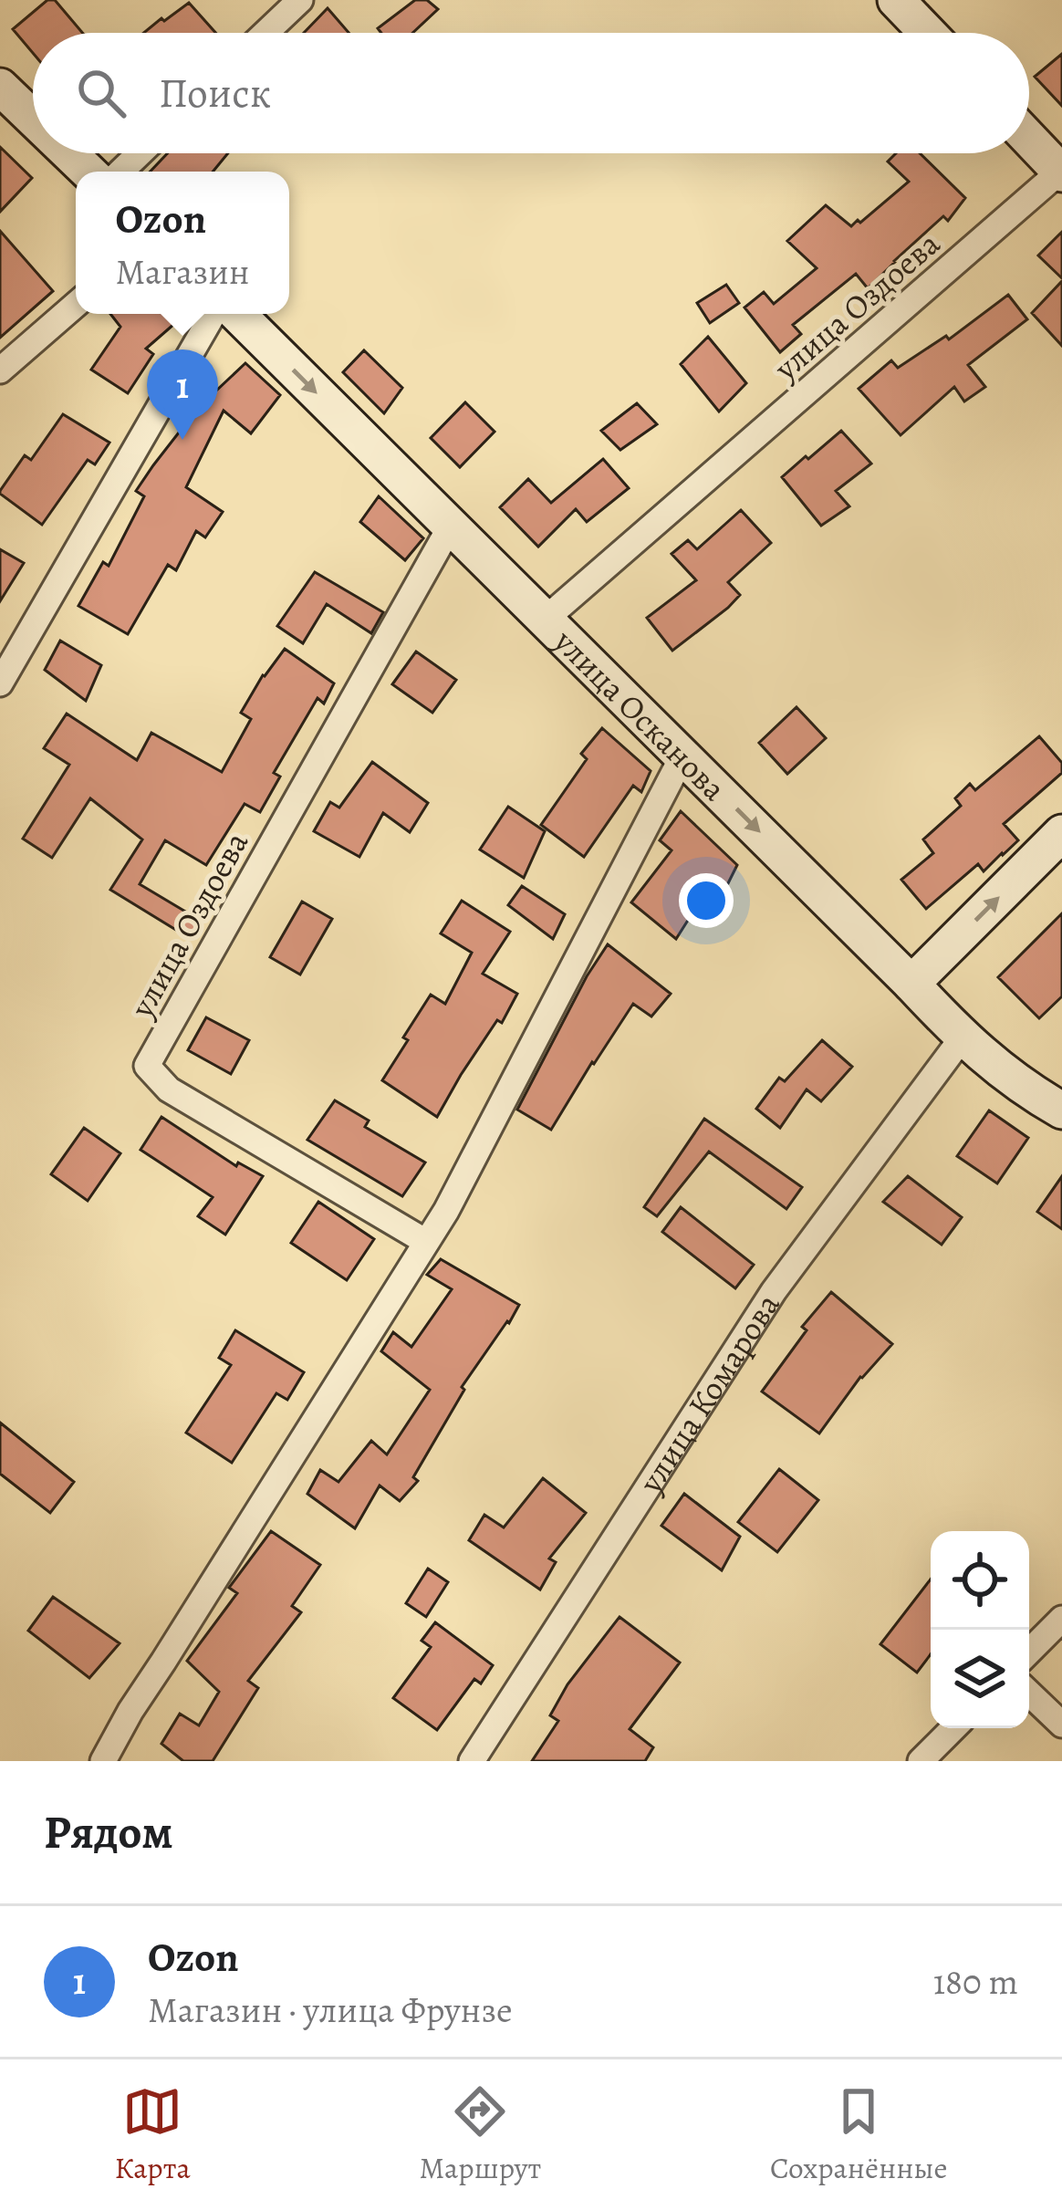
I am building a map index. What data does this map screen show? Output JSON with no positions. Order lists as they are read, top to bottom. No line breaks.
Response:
{"streets":{"main road":["улица Осканова"],"street":["улица Оздоева","улица Комарова"]},"crossings":[["улица Оздоева","улица Осканова"],["улица Осканова","улица Комарова"]],"one_way":["улица Осканова"],"page":{"search":"Поиск","popup":["Ozon","Магазин"],"pins":"1","heading":"Рядом","list":[{"mark":"1","name":"Ozon","note":"Магазин · улица Фрунзе","value":"180 m"}],"nav":["Карта","Маршрут","Сохранённые"]}}
